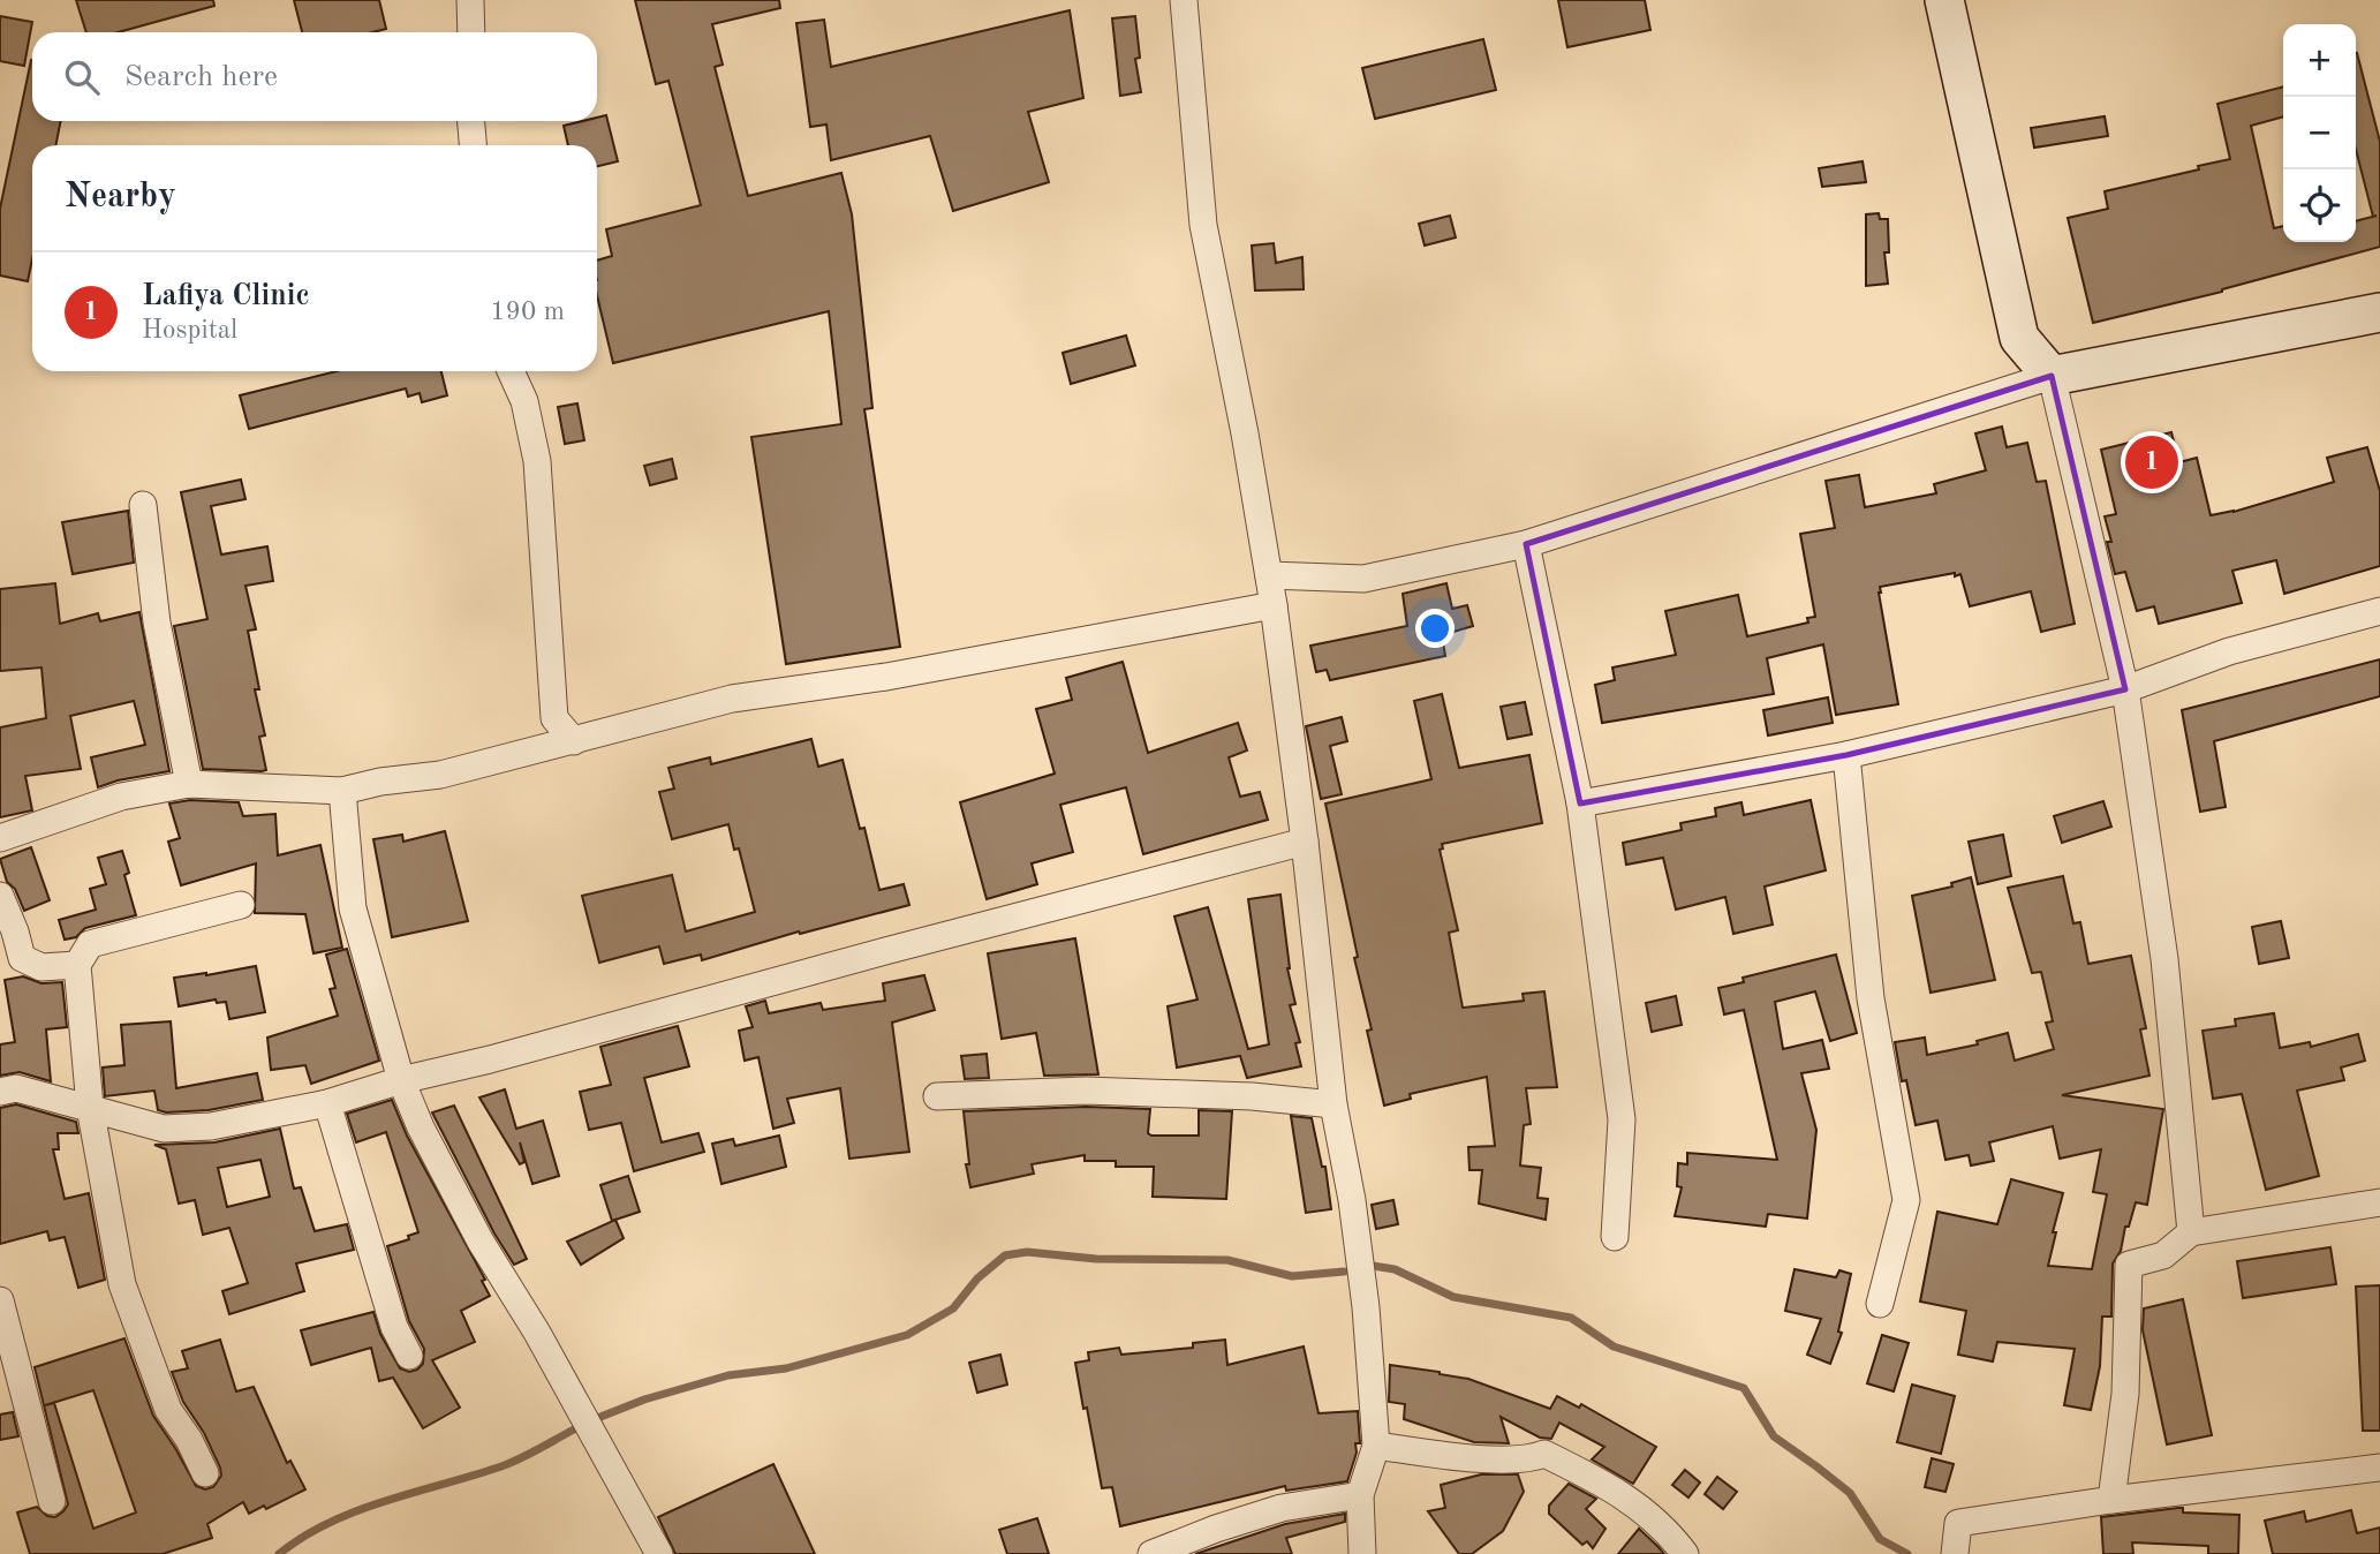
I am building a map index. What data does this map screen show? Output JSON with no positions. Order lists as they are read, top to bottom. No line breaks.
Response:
{"page":{"map_buttons":["+","−"],"search":"Search here","heading":"Nearby","list":[{"mark":"1","name":"Lafiya Clinic","note":"Hospital","value":"190 m"}],"pins":"1"}}
